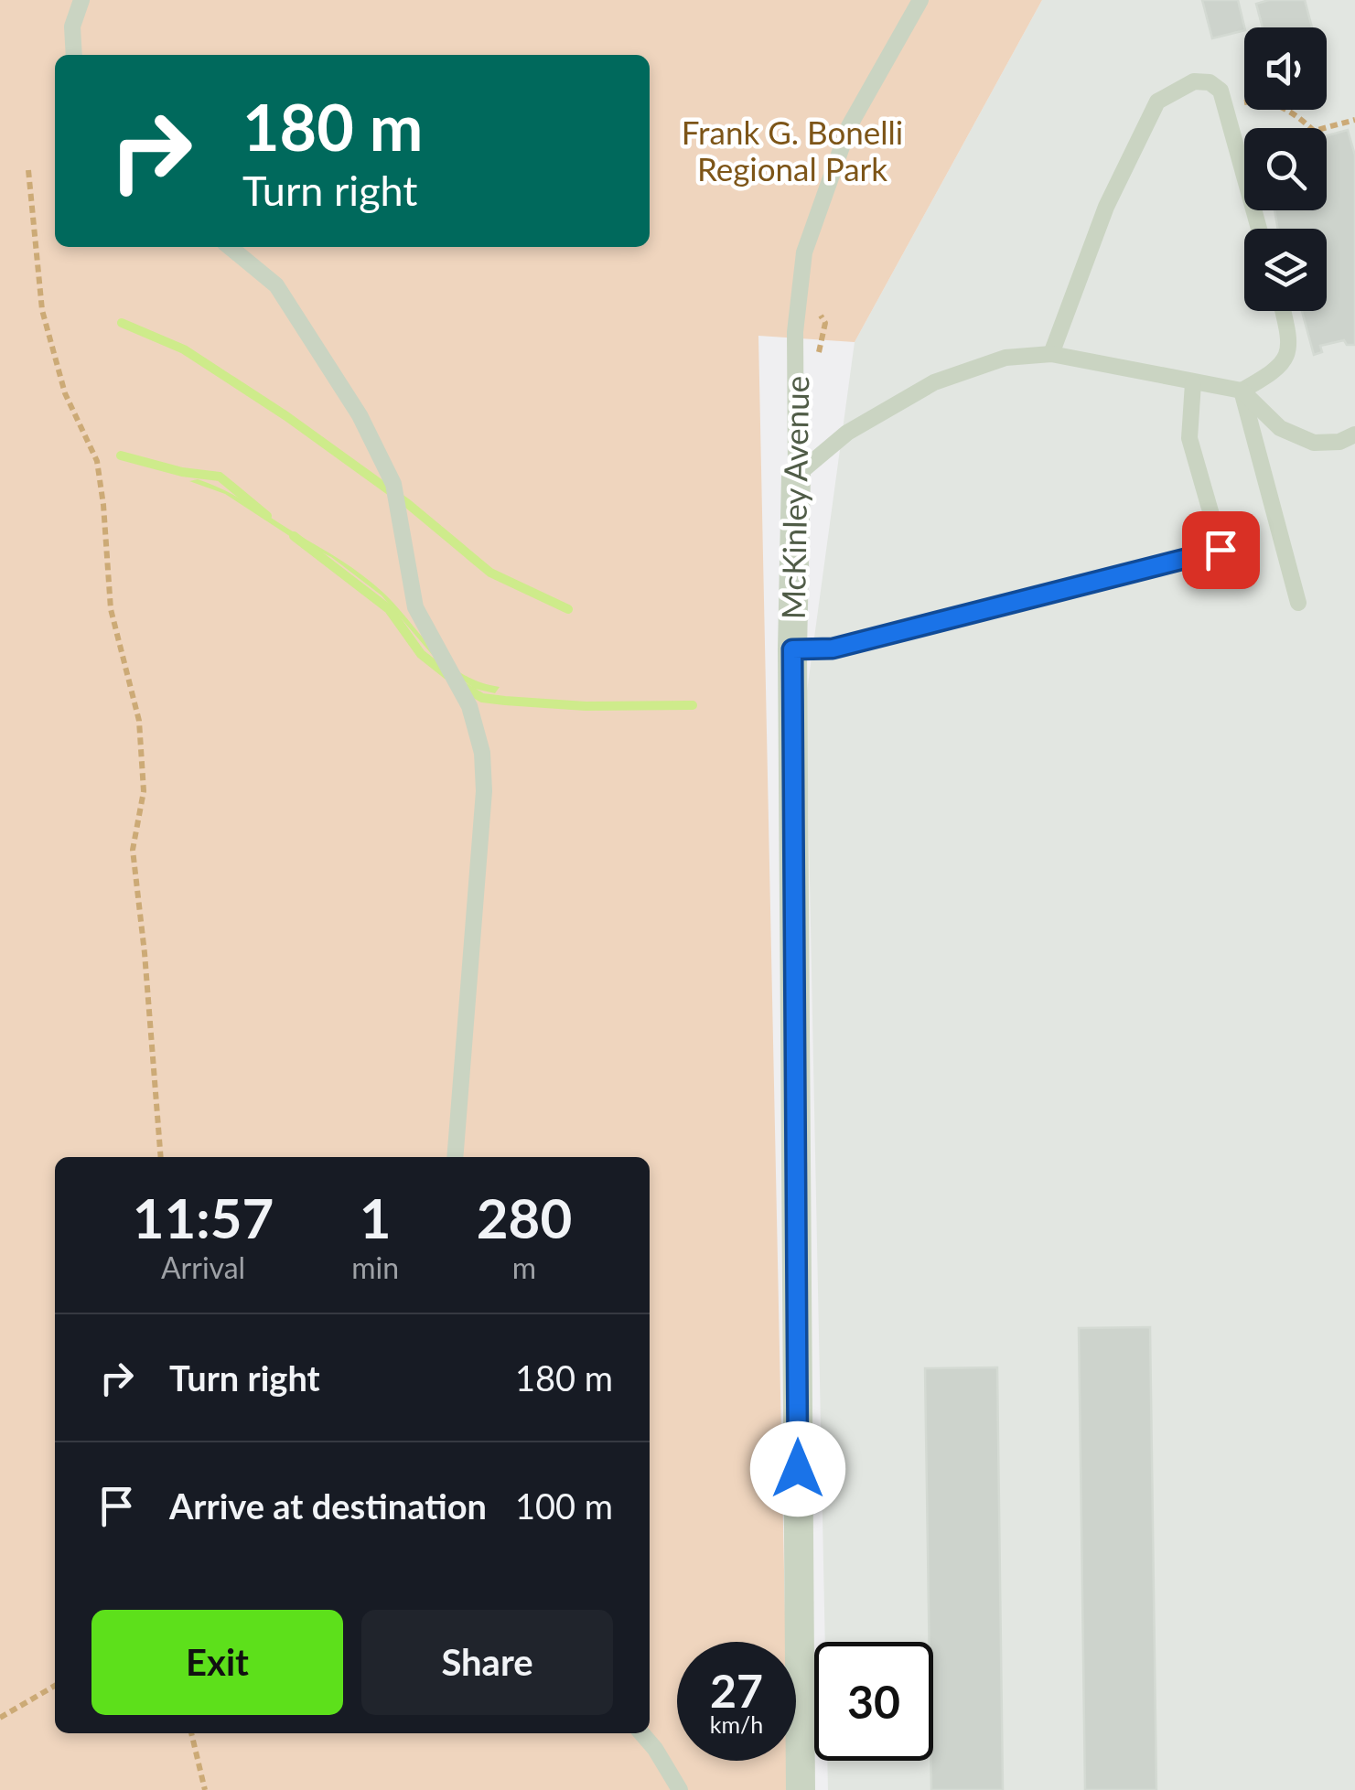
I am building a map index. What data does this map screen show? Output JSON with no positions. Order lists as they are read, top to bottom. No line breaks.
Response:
{"streets":{"street":["McKinley Avenue"]},"parks":["Frank G. Bonelli Regional Park"],"page":{"turn":["180 m","Turn right"],"eta":["11:57","Arrival","1","min","280","m"],"list":[{"name":"Turn right","value":"180 m"},{"name":"Arrive at destination","value":"100 m"}],"buttons":["Exit","Share"],"speed":"27 km/h","limit":"30"}}
